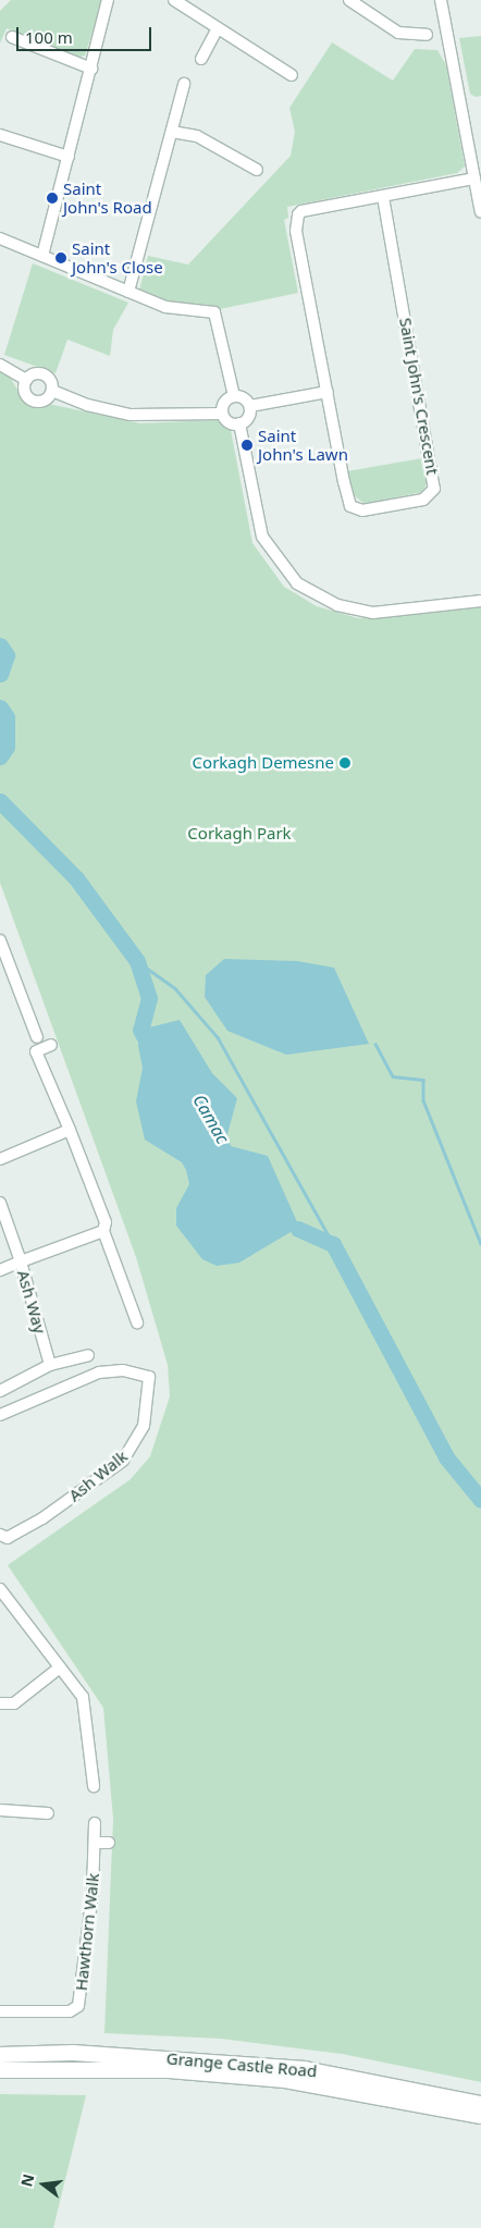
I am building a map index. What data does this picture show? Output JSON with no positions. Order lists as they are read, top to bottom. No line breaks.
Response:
{"streets":{"main road":["Grange Castle Road"],"street":["Saint John's Crescent","Ash Way","Ash Walk","Hawthorn Walk"]},"water":["Camac"],"parks":["Corkagh Park"],"places":["Saint John's Road","Saint John's Close","Saint John's Lawn","Corkagh Demesne"],"scale_bar":"100 m","north":"left"}
